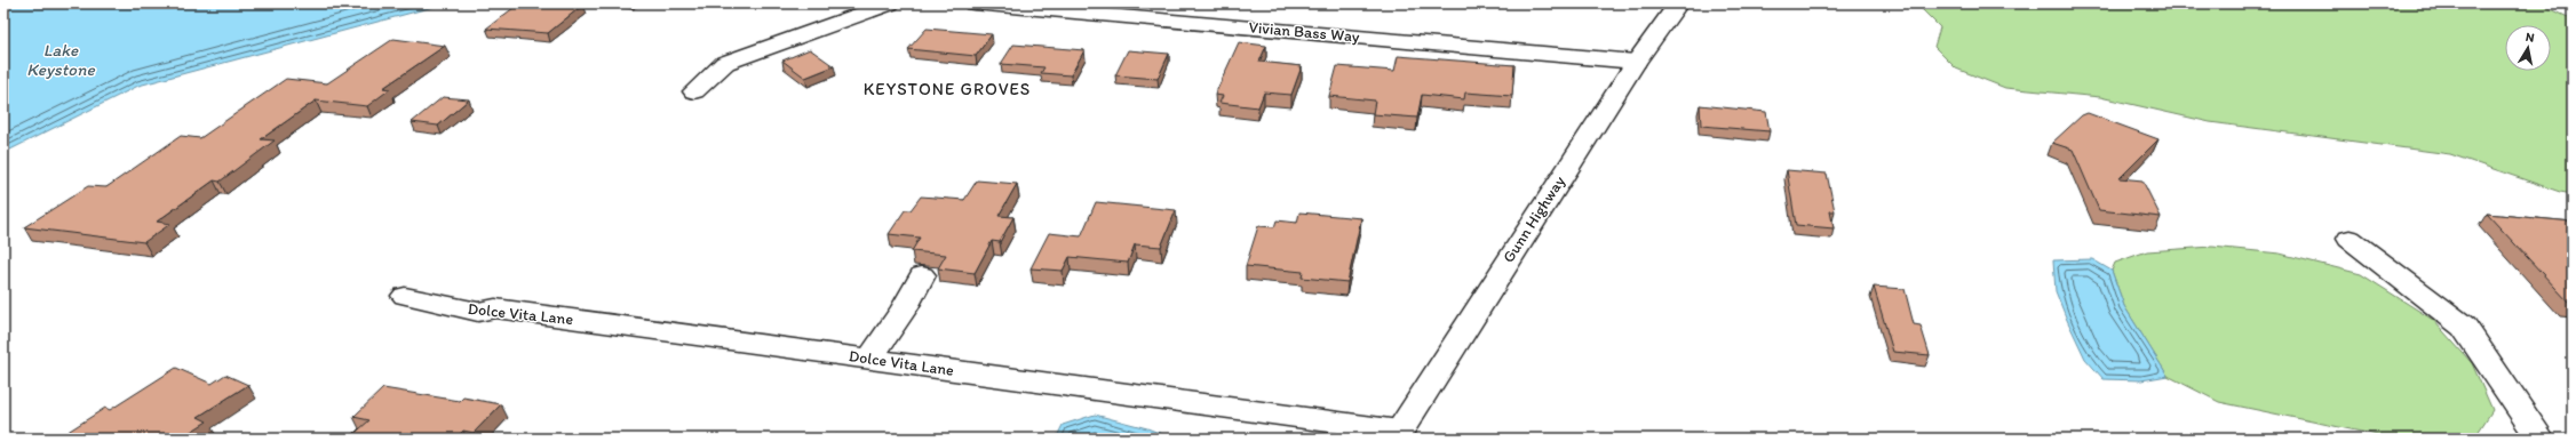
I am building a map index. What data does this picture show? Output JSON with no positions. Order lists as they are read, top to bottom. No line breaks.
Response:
{"streets":{"street":["Vivian Bass Way","Gunn Highway","Dolce Vita Lane"]},"crossings":[["Vivian Bass Way","Gunn Highway"],["Gunn Highway","Dolce Vita Lane"]],"districts":["KEYSTONE GROVES"],"water":["Lake Keystone"],"north":"top"}
